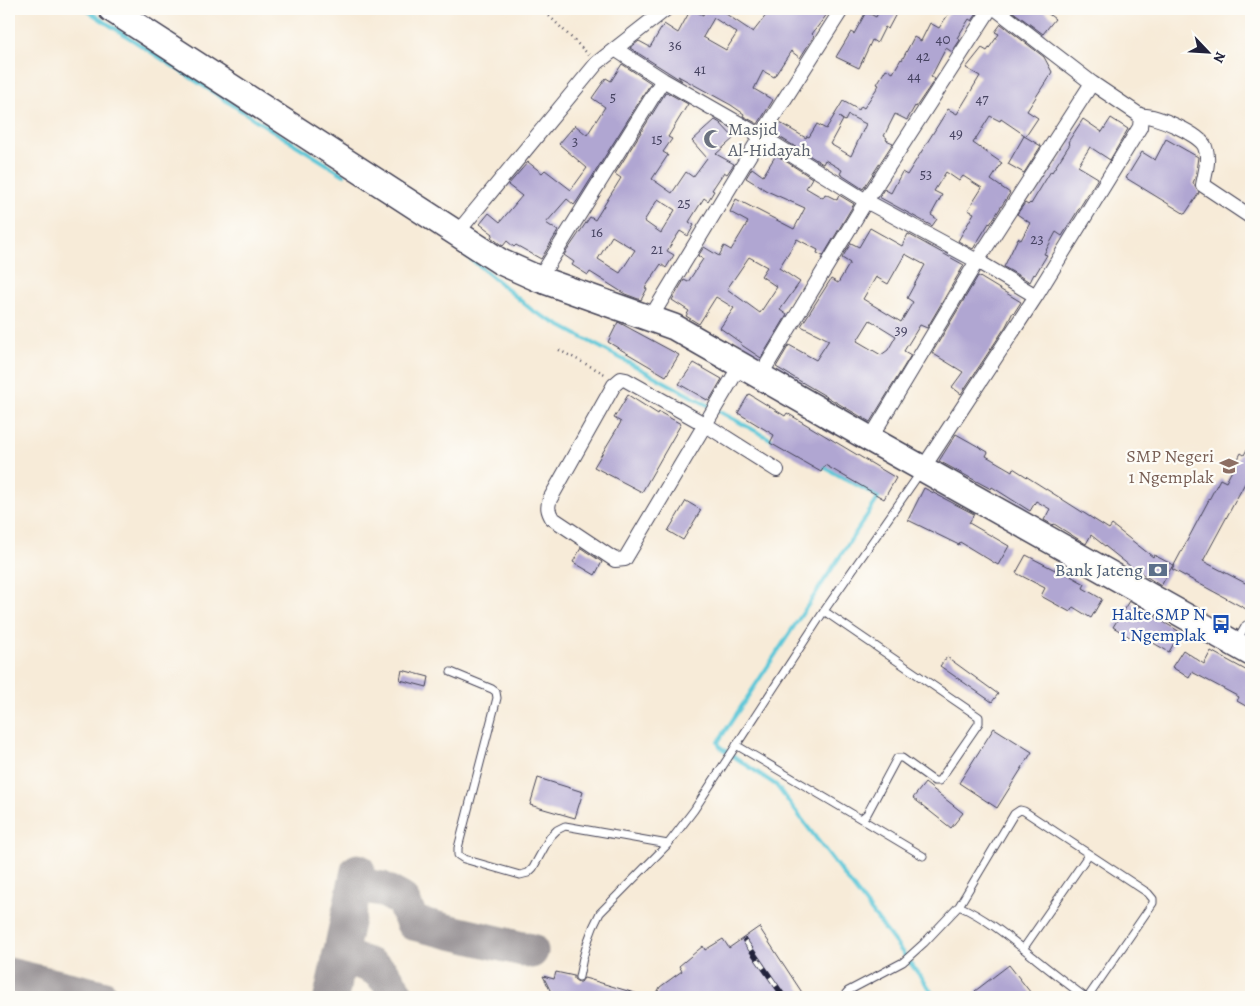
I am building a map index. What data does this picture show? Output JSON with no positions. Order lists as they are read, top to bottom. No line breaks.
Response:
{"places":{"mosque":["Masjid Al-Hidayah"],"school or university":["SMP Negeri 1 Ngemplak"],"bank":["Bank Jateng"],"bus stop":["Halte SMP N 1 Ngemplak"]},"house_numbers":["40","36","42","41","44","5","47","49","15","3","53","25","16","23","21","39"],"north":"bottom right"}
